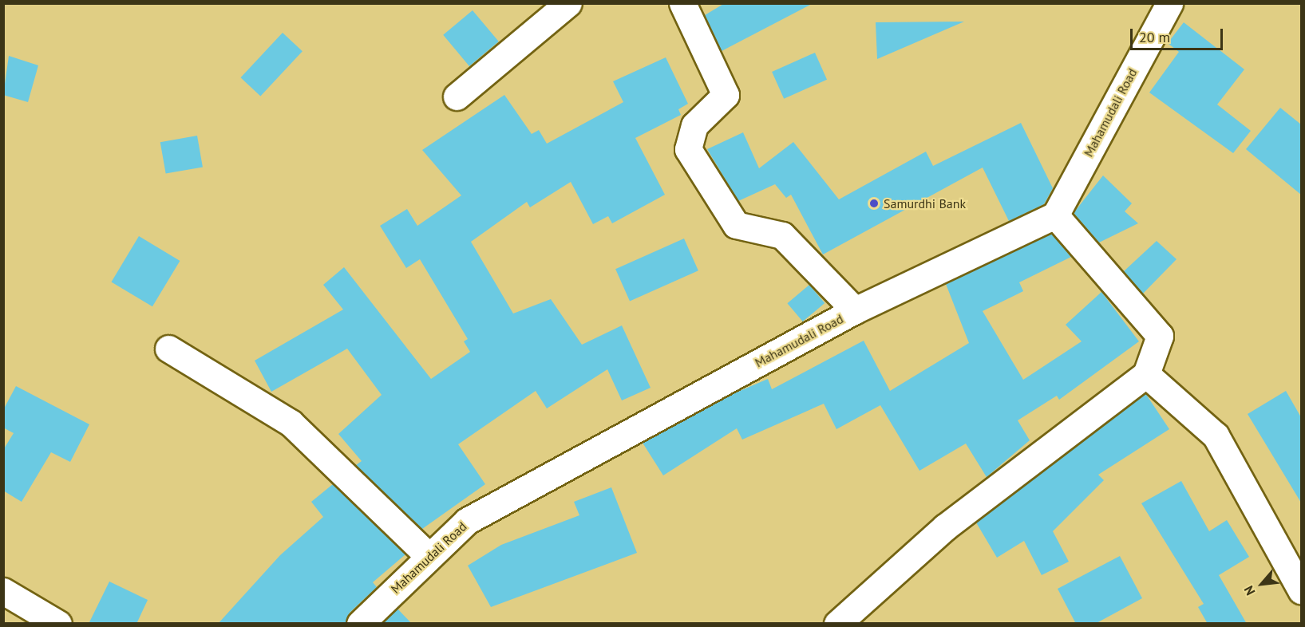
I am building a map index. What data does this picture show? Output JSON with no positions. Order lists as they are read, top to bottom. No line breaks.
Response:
{"streets":{"street":["Mahamudali Road"]},"places":["Samurdhi Bank"],"scale_bar":"20 m","north":"bottom left"}
